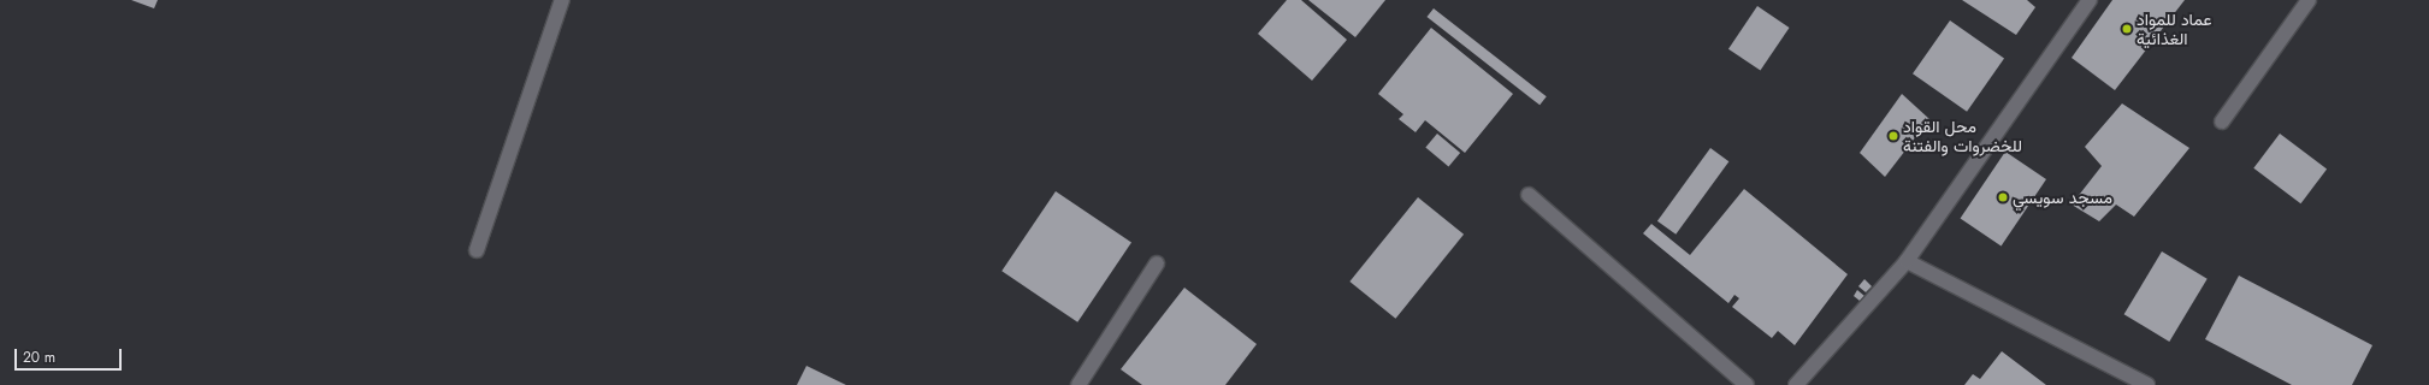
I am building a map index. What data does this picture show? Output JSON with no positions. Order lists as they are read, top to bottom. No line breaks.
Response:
{"places":["عماد للمواد الغذائية","محل القواد للخضروات والفتنة","مسجد سويسي"],"scale_bar":"20 m"}
